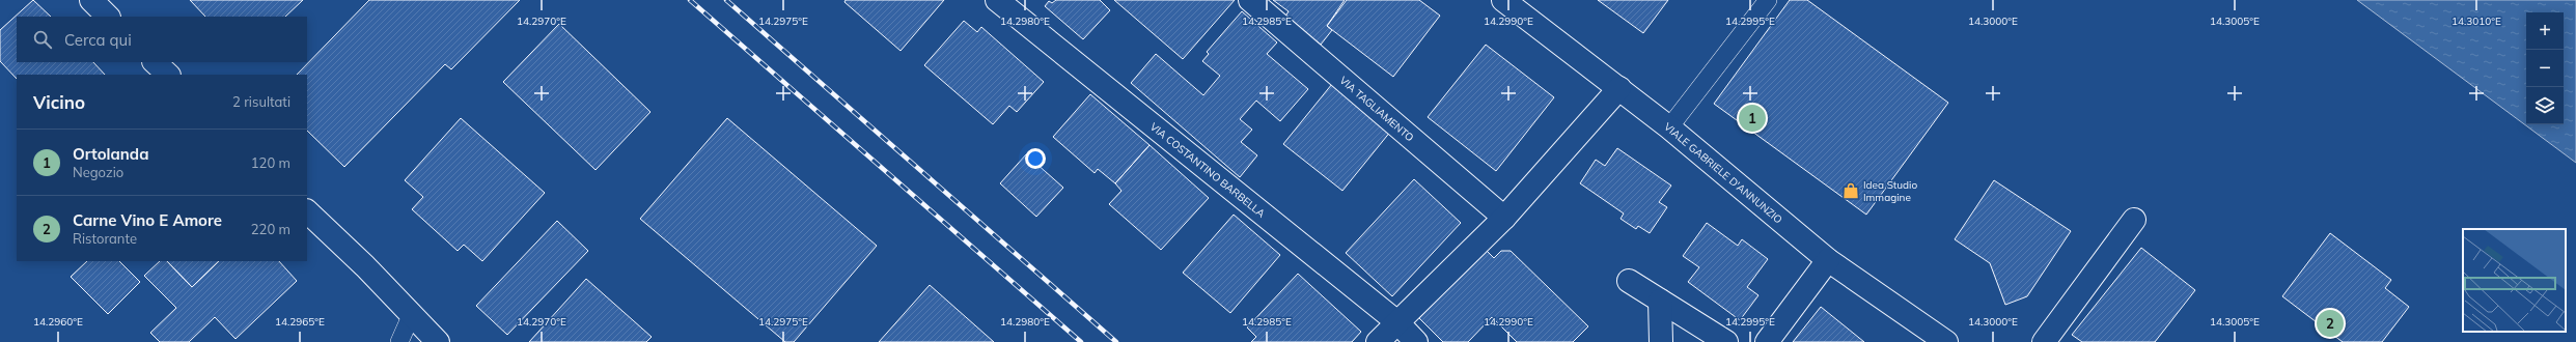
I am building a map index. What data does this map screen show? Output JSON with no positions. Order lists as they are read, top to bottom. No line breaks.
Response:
{"streets":{"street":["VIA TAGLIAMENTO","VIA COSTANTINO BARBELLA","VIALE GABRIELE D'ANNUNZIO"]},"places":{"shop":["Idea Studio Immagine"]},"page":{"map_buttons":["+","−"],"search":"Cerca qui","heading":["Vicino","2 risultati"],"pins":["1","2"],"list":[{"mark":"1","name":"Ortolanda","note":"Negozio","value":"120 m"},{"mark":"2","name":"Carne Vino E Amore","note":"Ristorante","value":"220 m"}]},"coordinates":["14.2970°E","14.2975°E","14.2980°E","14.2985°E","14.2990°E","14.2995°E","14.3000°E","14.3005°E","14.3010°E","14.2960°E","14.2965°E"]}
